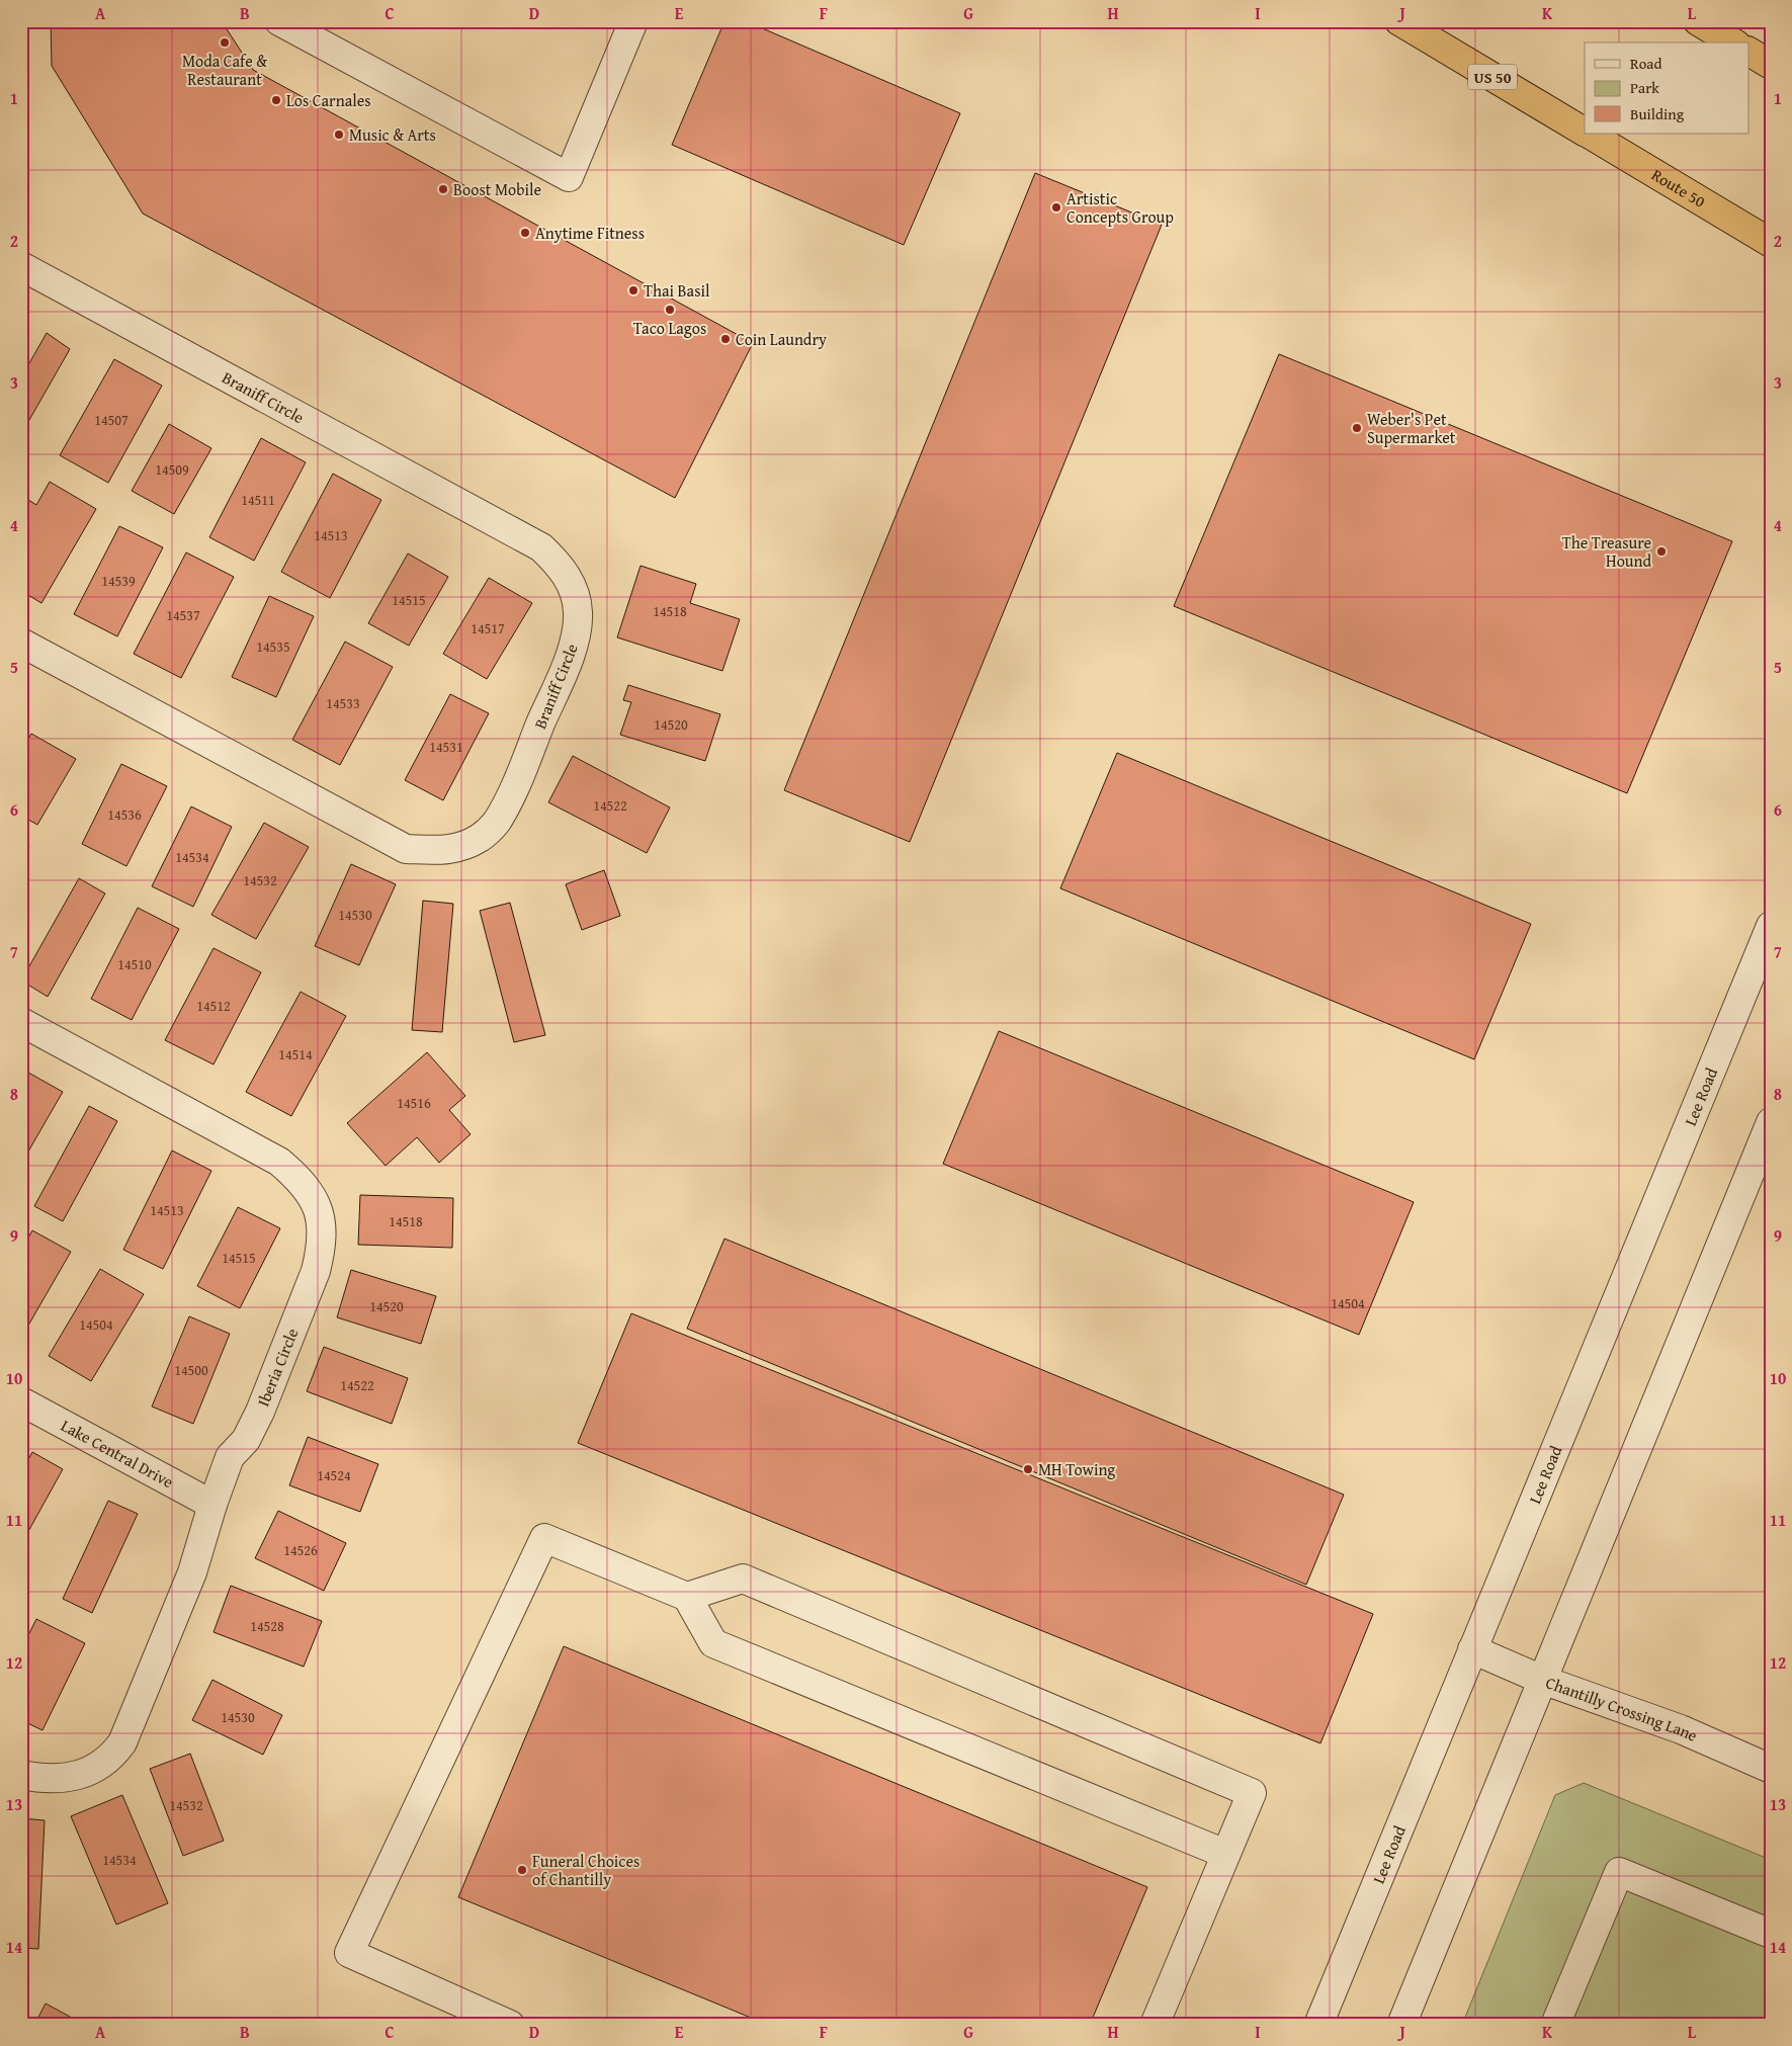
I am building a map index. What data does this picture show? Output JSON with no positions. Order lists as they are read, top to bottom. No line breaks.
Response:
{"streets":{"highway":["US 50","Route 50"],"street":["Braniff Circle","Lee Road","Iberia Circle","Lake Central Drive","Chantilly Crossing Lane"]},"crossings":[["Lee Road","Chantilly Crossing Lane"],["Iberia Circle","Lake Central Drive"]],"places":["Moda Cafe & Restaurant","Los Carnales","Music & Arts","Boost Mobile","Artistic Concepts Group","Anytime Fitness","Thai Basil","Taco Lagos","Coin Laundry","Weber's Pet Supermarket","The Treasure Hound","MH Towing","Funeral Choices of Chantilly"],"house_numbers":["14507","14509","14511","14513","14539","14515","14518","14537","14517","14535","14533","14520","14531","14522","14536","14534","14532","14530","14510","14512","14514","14516","14513","14518","14515","14504","14520","14504","14500","14522","14524","14526","14528","14530","14532","14534"],"legend":["Road","Park","Building"],"grid":{"columns":["A","B","C","D","E","F","G","H","I","J","K","L"],"rows":["1","2","3","4","5","6","7","8","9","10","11","12","13","14"]}}
